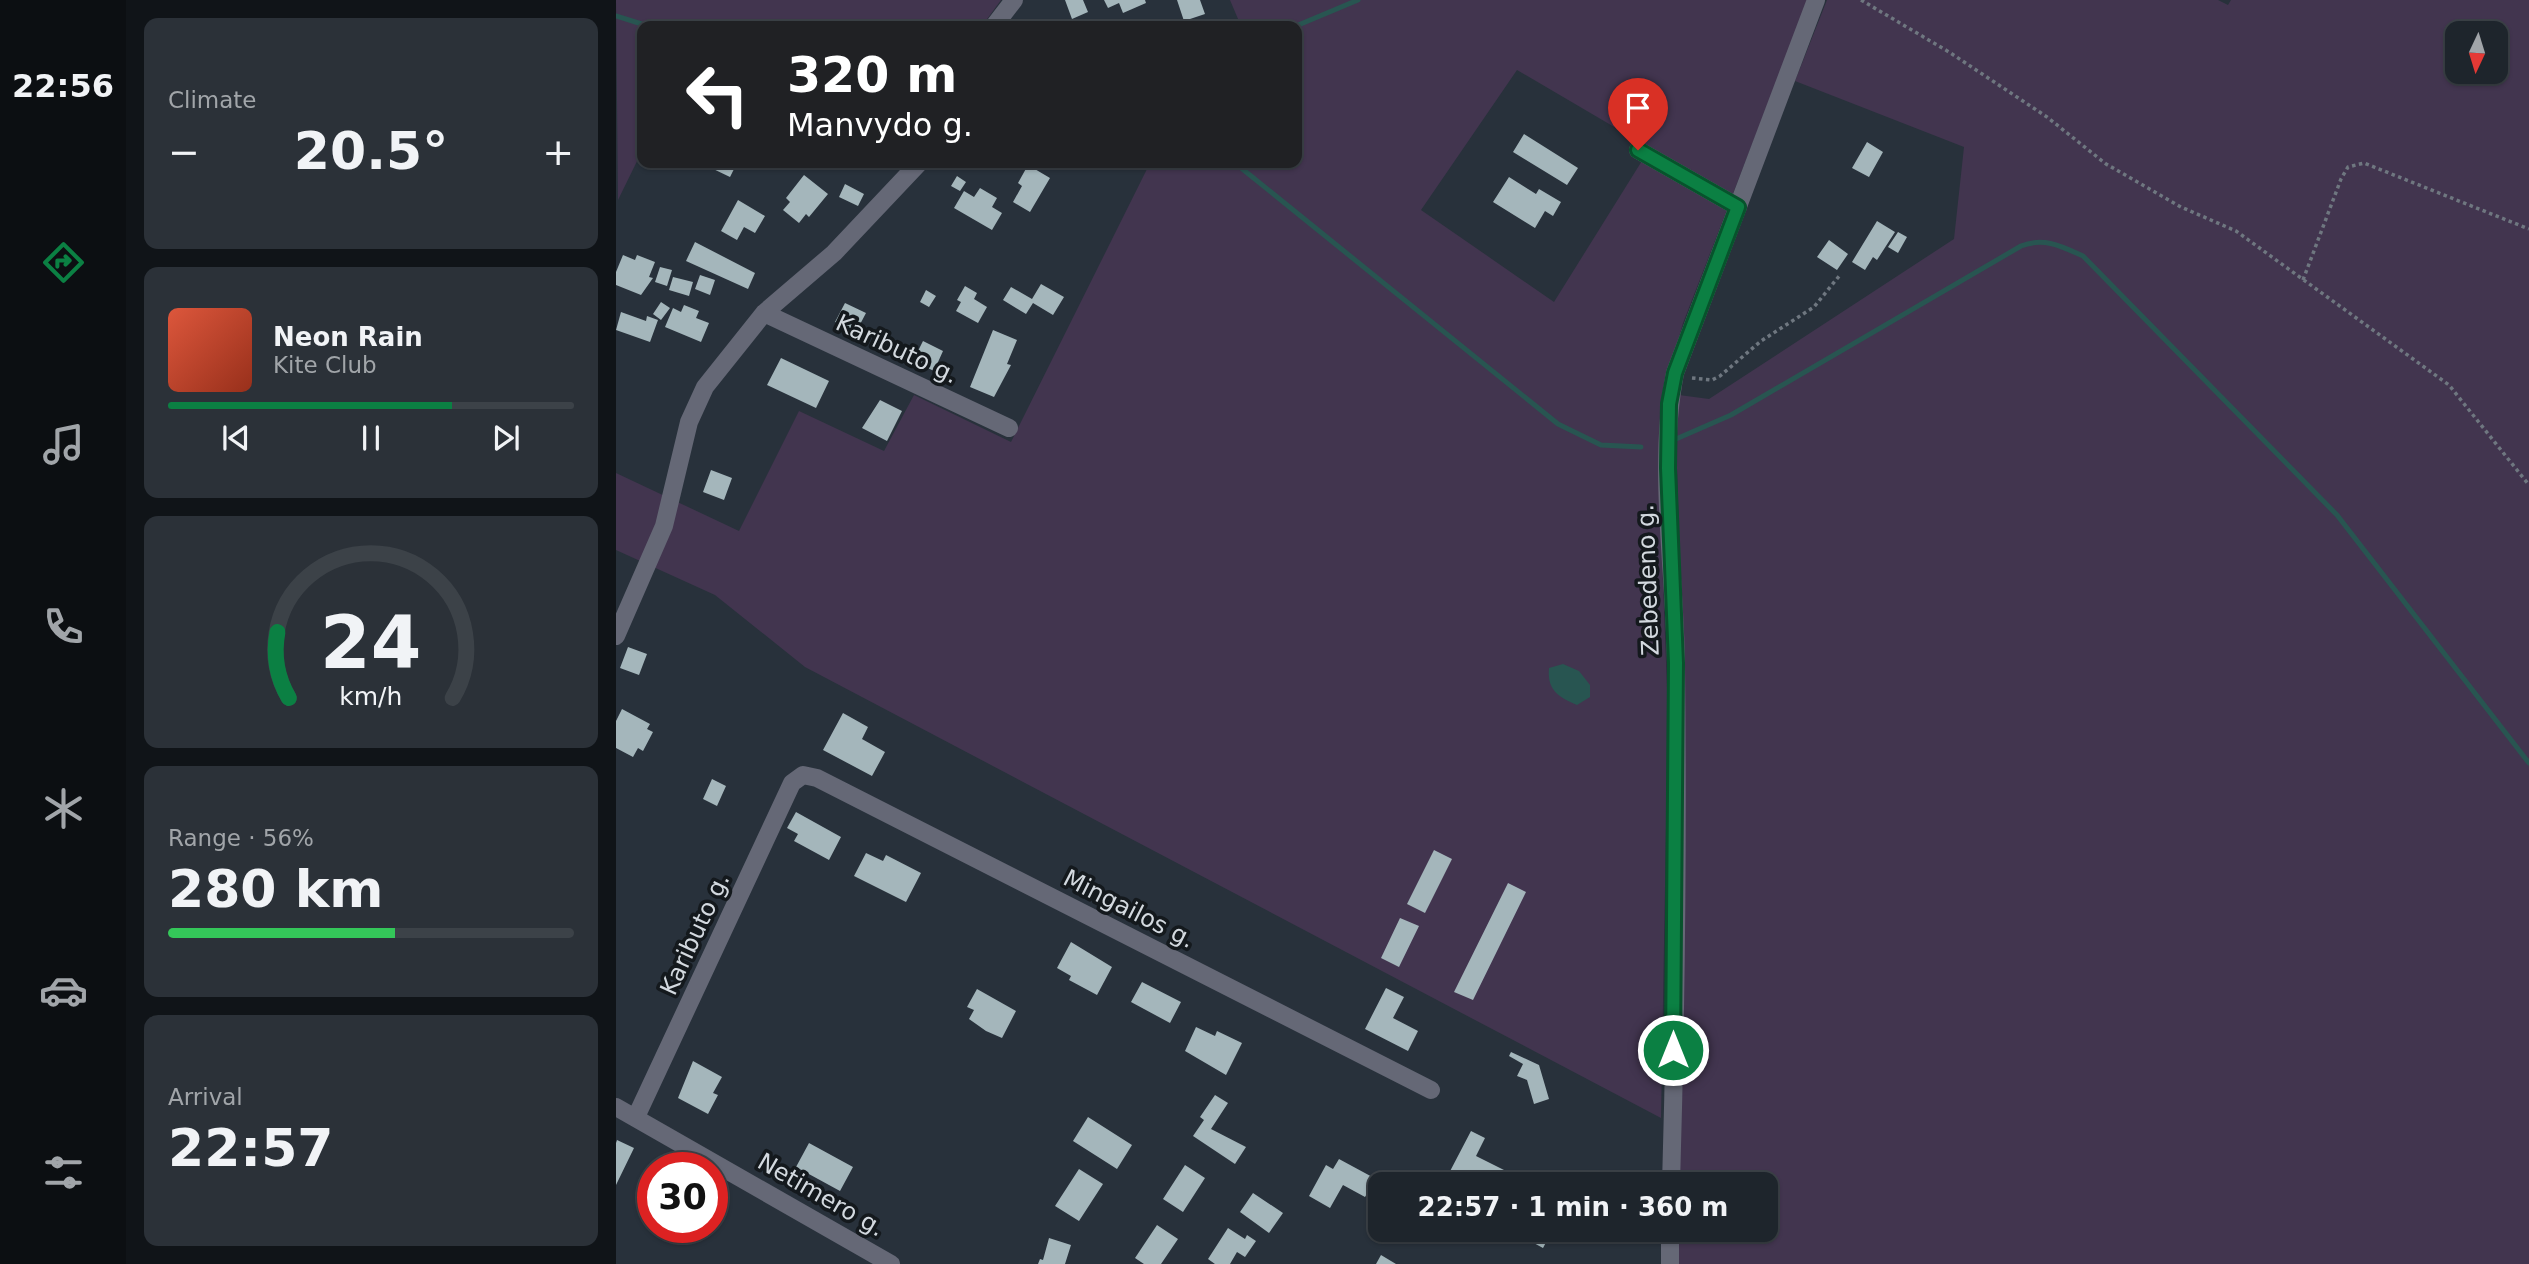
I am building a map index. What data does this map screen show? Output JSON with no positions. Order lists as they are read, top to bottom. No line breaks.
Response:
{"streets":{"street":["Kaributo g.","Zebedeno g.","Mingailos g.","Netimero g."]},"crossings":[["Kaributo g.","Mingailos g."],["Kaributo g.","Netimero g."]],"north":"bottom","page":{"tabs":"22:56","tile":["Climate",["Range · 56%","280 km"],["Arrival","22:57"]],"turn":["320 m","Manvydo g."],"heat":["−","20.5°","+"],"song":["Neon Rain","Kite Club"],"limit":"30","trip":"22:57 · 1 min · 360 m","gauge":["24","km/h"]}}
